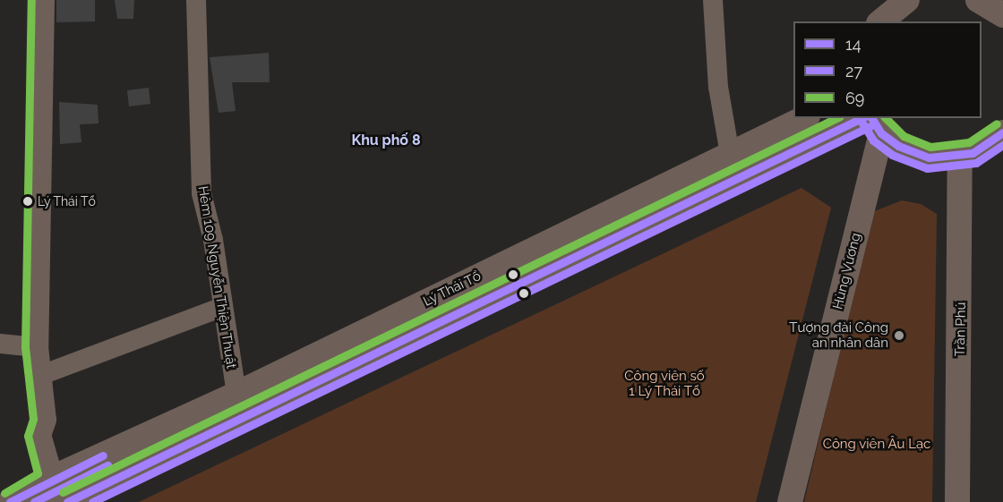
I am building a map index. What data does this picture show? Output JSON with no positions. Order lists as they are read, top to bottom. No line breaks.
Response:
{"streets":{"main road":["Hùng Vương","Lý Thái Tổ","Trần Phú"],"street":["Hẻm 109 Nguyễn Thiện Thuật"]},"crossings":[["Hùng Vương","Lý Thái Tổ"],["Hẻm 109 Nguyễn Thiện Thuật","Lý Thái Tổ"]],"districts":["Khu phố 8"],"parks":["Công viên số 1 Lý Thái Tổ","Công viên Âu Lạc"],"places":["Lý Thái Tổ","Tượng đài Công an nhân dân"],"lines":["transit line 69","transit line 14","transit line 27"],"legend":["14","27","69"]}
